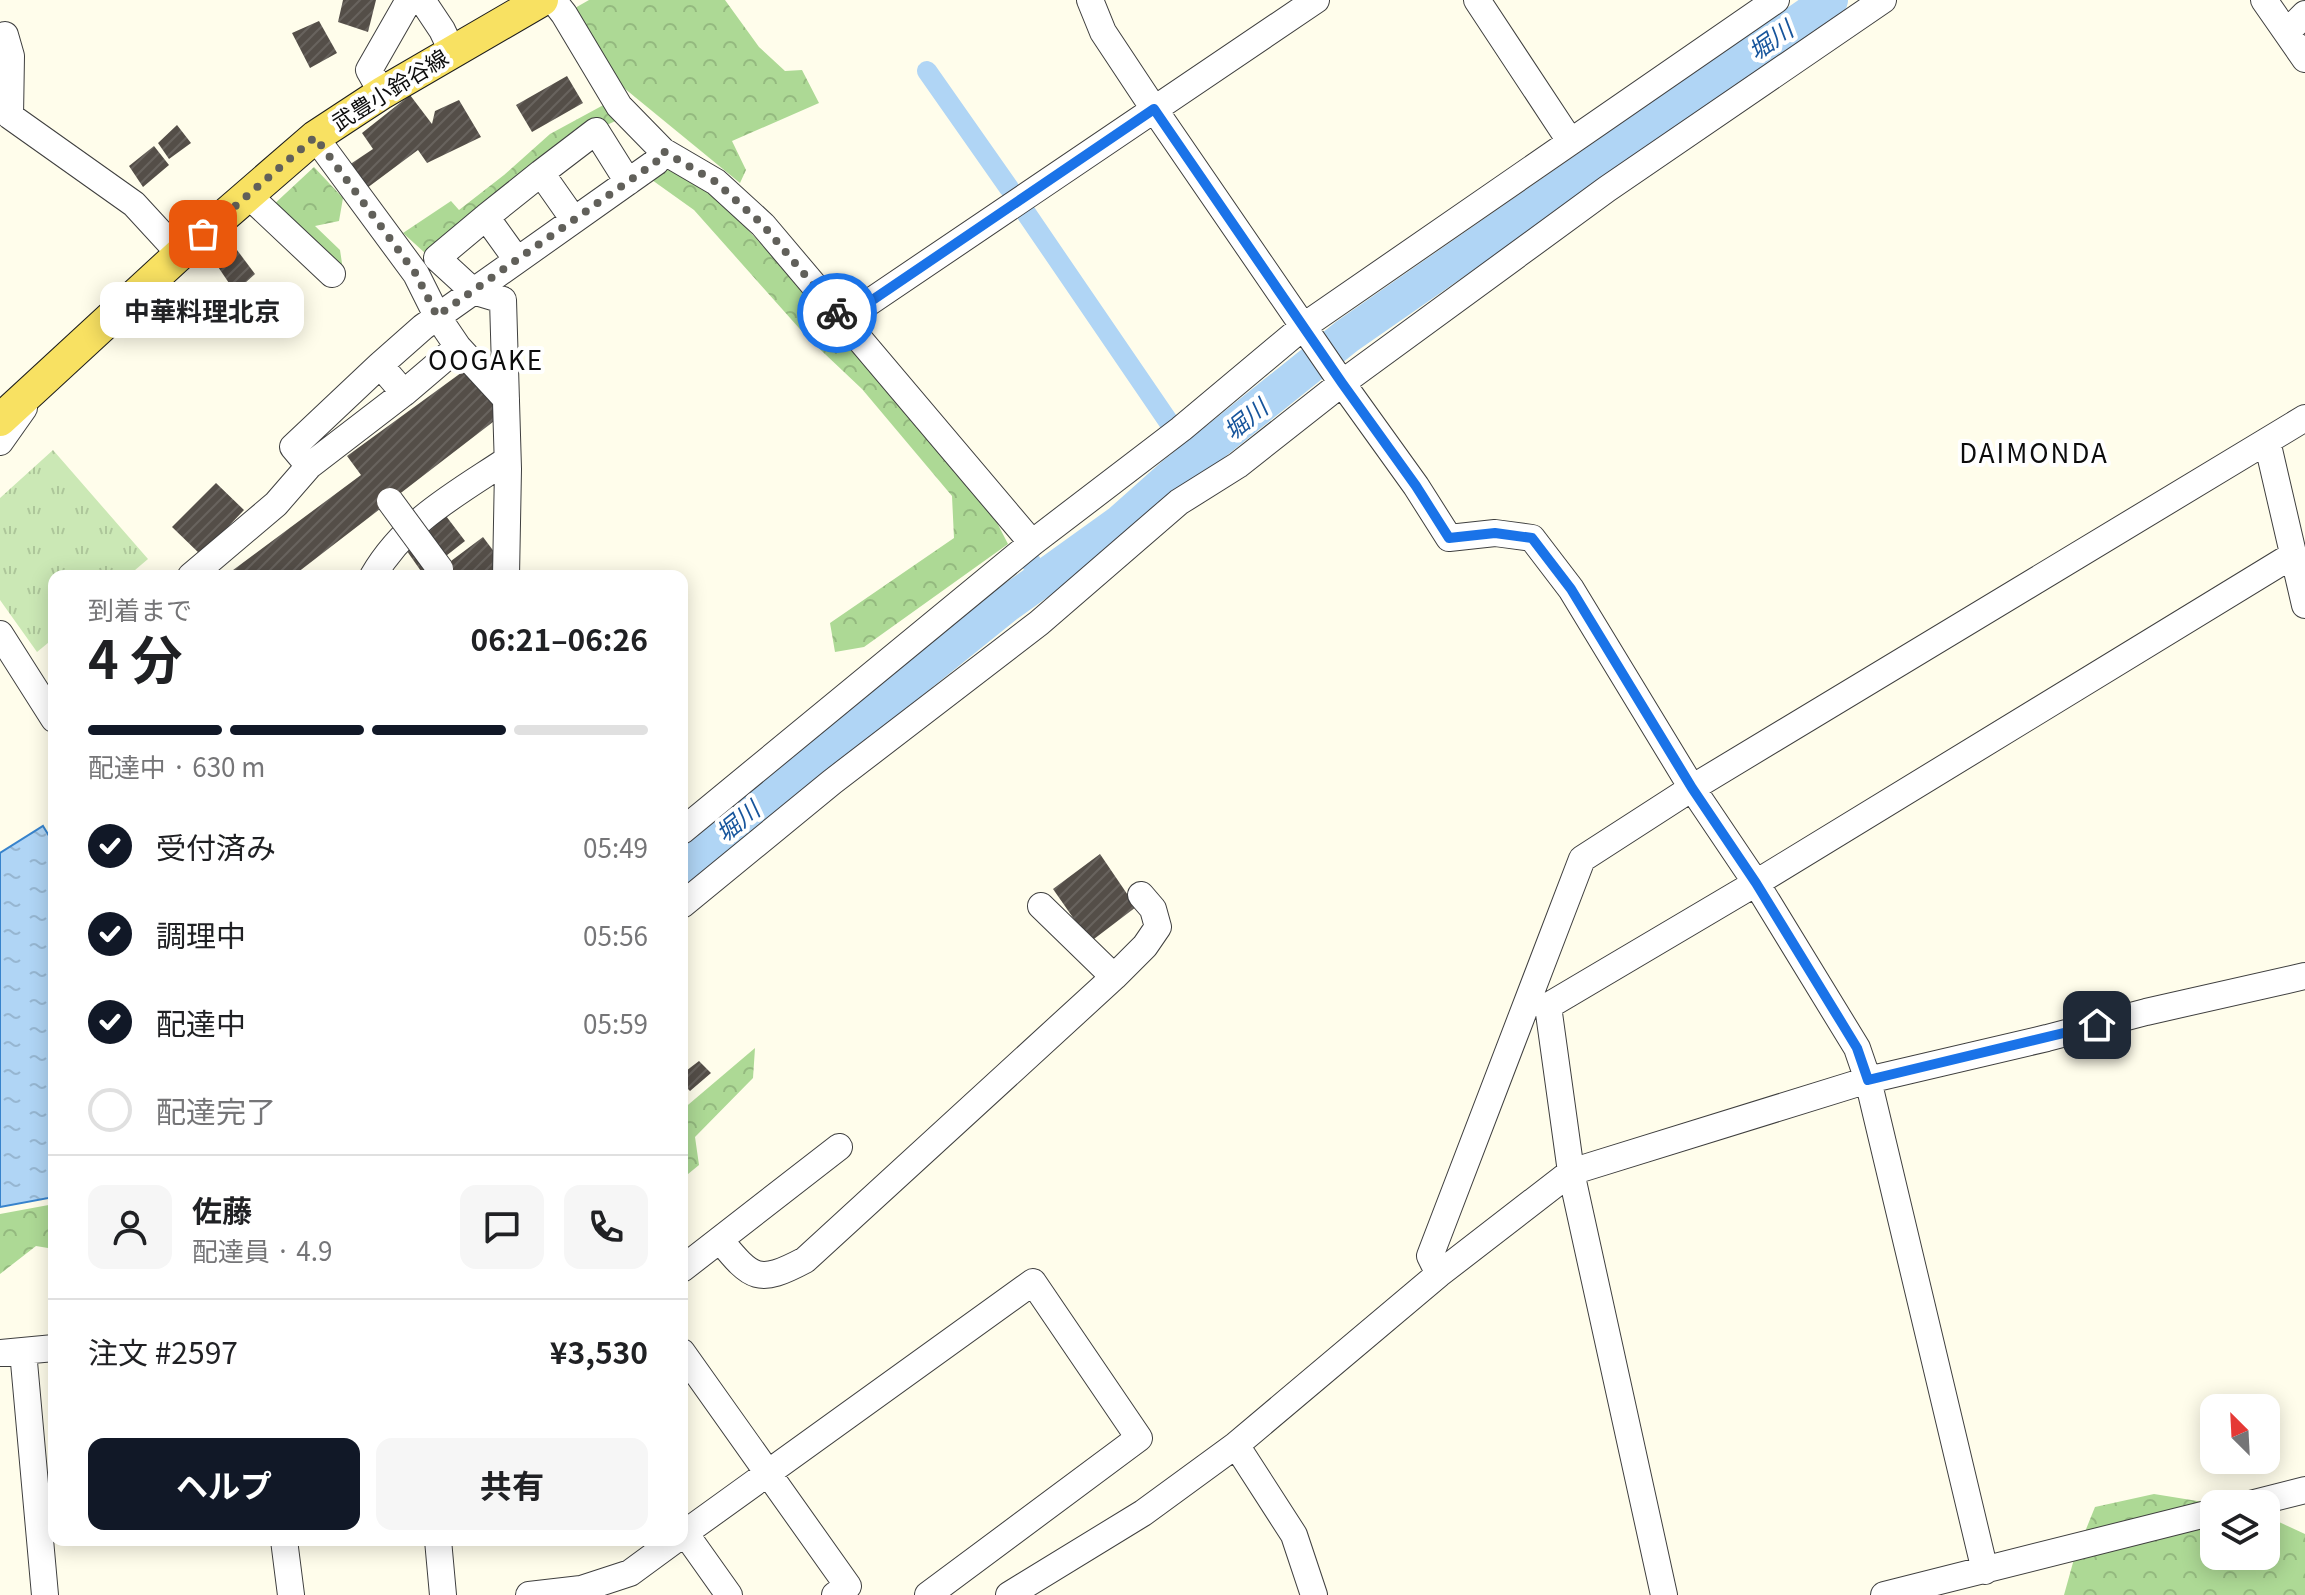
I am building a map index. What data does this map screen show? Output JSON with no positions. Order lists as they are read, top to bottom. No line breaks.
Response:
{"streets":{"main road":["武豊小鈴谷線"]},"districts":["OOGAKE","DAIMONDA"],"water":["堀川"],"places":["中華料理北京"],"north":"top left","page":{"bubble":"中華料理北京","heading":["4 分","到着まで","06:21–06:26"],"panel":["佐藤","配達員 · 4.9","注文 #2597","¥3,530"],"bar":"配達中 · 630 m","list":[["受付済み","05:49"],["調理中","05:56"],["配達中","05:59"],"配達完了"],"buttons":["ヘルプ","共有"]}}
